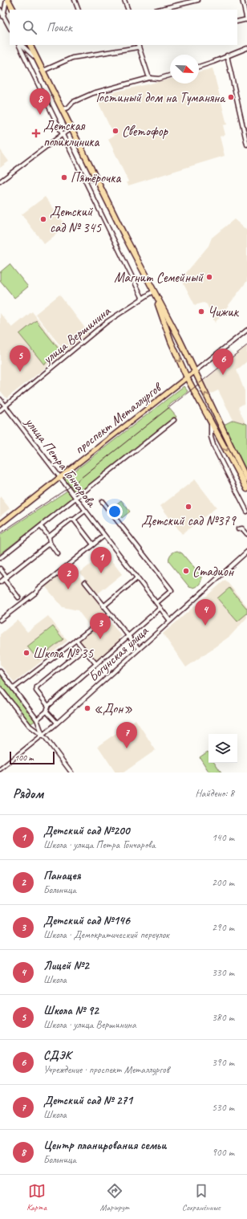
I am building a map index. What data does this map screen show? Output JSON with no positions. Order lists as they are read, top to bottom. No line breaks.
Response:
{"streets":{"main road":["проспект Металлургов"],"street":["улица Вершинина","улица Петра Гончарова","Богунская улица"]},"crossings":[["улица Вершинина","улица Петра Гончарова"],["проспект Металлургов","улица Петра Гончарова"],["улица Петра Гончарова","Богунская улица"]],"places":{"other":["Гостиный дом на Туманяна","Светофор","Пятёрочка","Детский сад № 345","Магнит Семейный","Чижик","Детский сад №379","Стадион","Школа № 35","«Дон»"],"health":["Детская поликлиника"]},"scale_bar":"100 m","north":"bottom right","page":{"search":"Поиск","pins":["8","5","6","1","2","4","3","7"],"scale":"100 m","heading":["Рядом","Найдено: 8"],"list":[{"mark":"1","name":"Детский сад №200","note":"Школа · улица Петра Гончарова","value":"140 m"},{"mark":"2","name":"Панацея","note":"Больница","value":"200 m"},{"mark":"3","name":"Детский сад №146","note":"Школа · Демократический переулок","value":"290 m"},{"mark":"4","name":"Лицей №2","note":"Школа","value":"330 m"},{"mark":"5","name":"Школа № 92","note":"Школа · улица Вершинина","value":"380 m"},{"mark":"6","name":"СДЭК","note":"Учреждение · проспект Металлургов","value":"390 m"},{"mark":"7","name":"Детский сад № 271","note":"Школа","value":"530 m"},{"mark":"8","name":"Центр планирования семьи","note":"Больница","value":"900 m"}],"nav":["Карта","Маршрут","Сохранённые"]}}
